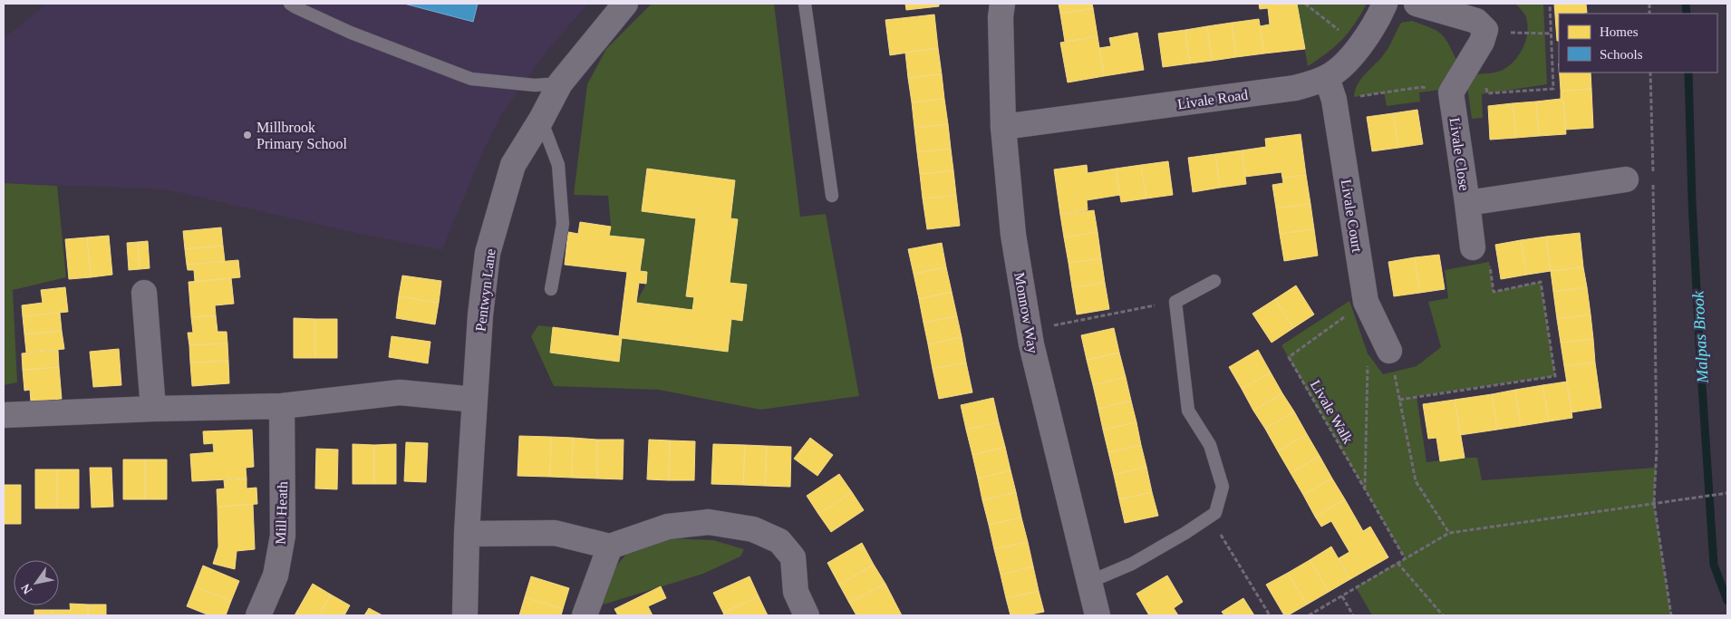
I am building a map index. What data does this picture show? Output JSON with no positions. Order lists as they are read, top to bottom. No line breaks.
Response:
{"streets":{"street":["Livale Road","Livale Close","Livale Court","Pentwyn Lane","Monnow Way","Mill Heath"],"path":["Livale Walk"]},"crossings":[["Livale Road","Livale Court"],["Livale Road","Monnow Way"],["Livale Court","Livale Walk"]],"water":["Malpas Brook"],"places":["Millbrook Primary School"],"legend":["Homes","Schools"],"north":"bottom left"}
